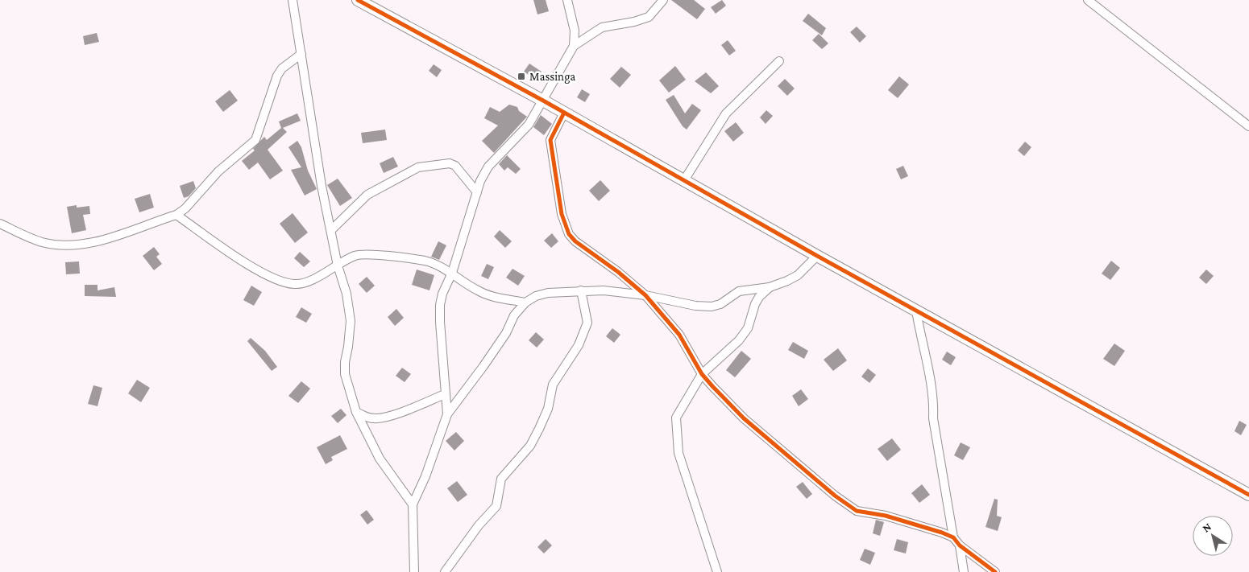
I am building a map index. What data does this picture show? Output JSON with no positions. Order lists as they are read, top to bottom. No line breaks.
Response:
{"places":{"transit":["Massinga"]},"north":"top left"}
